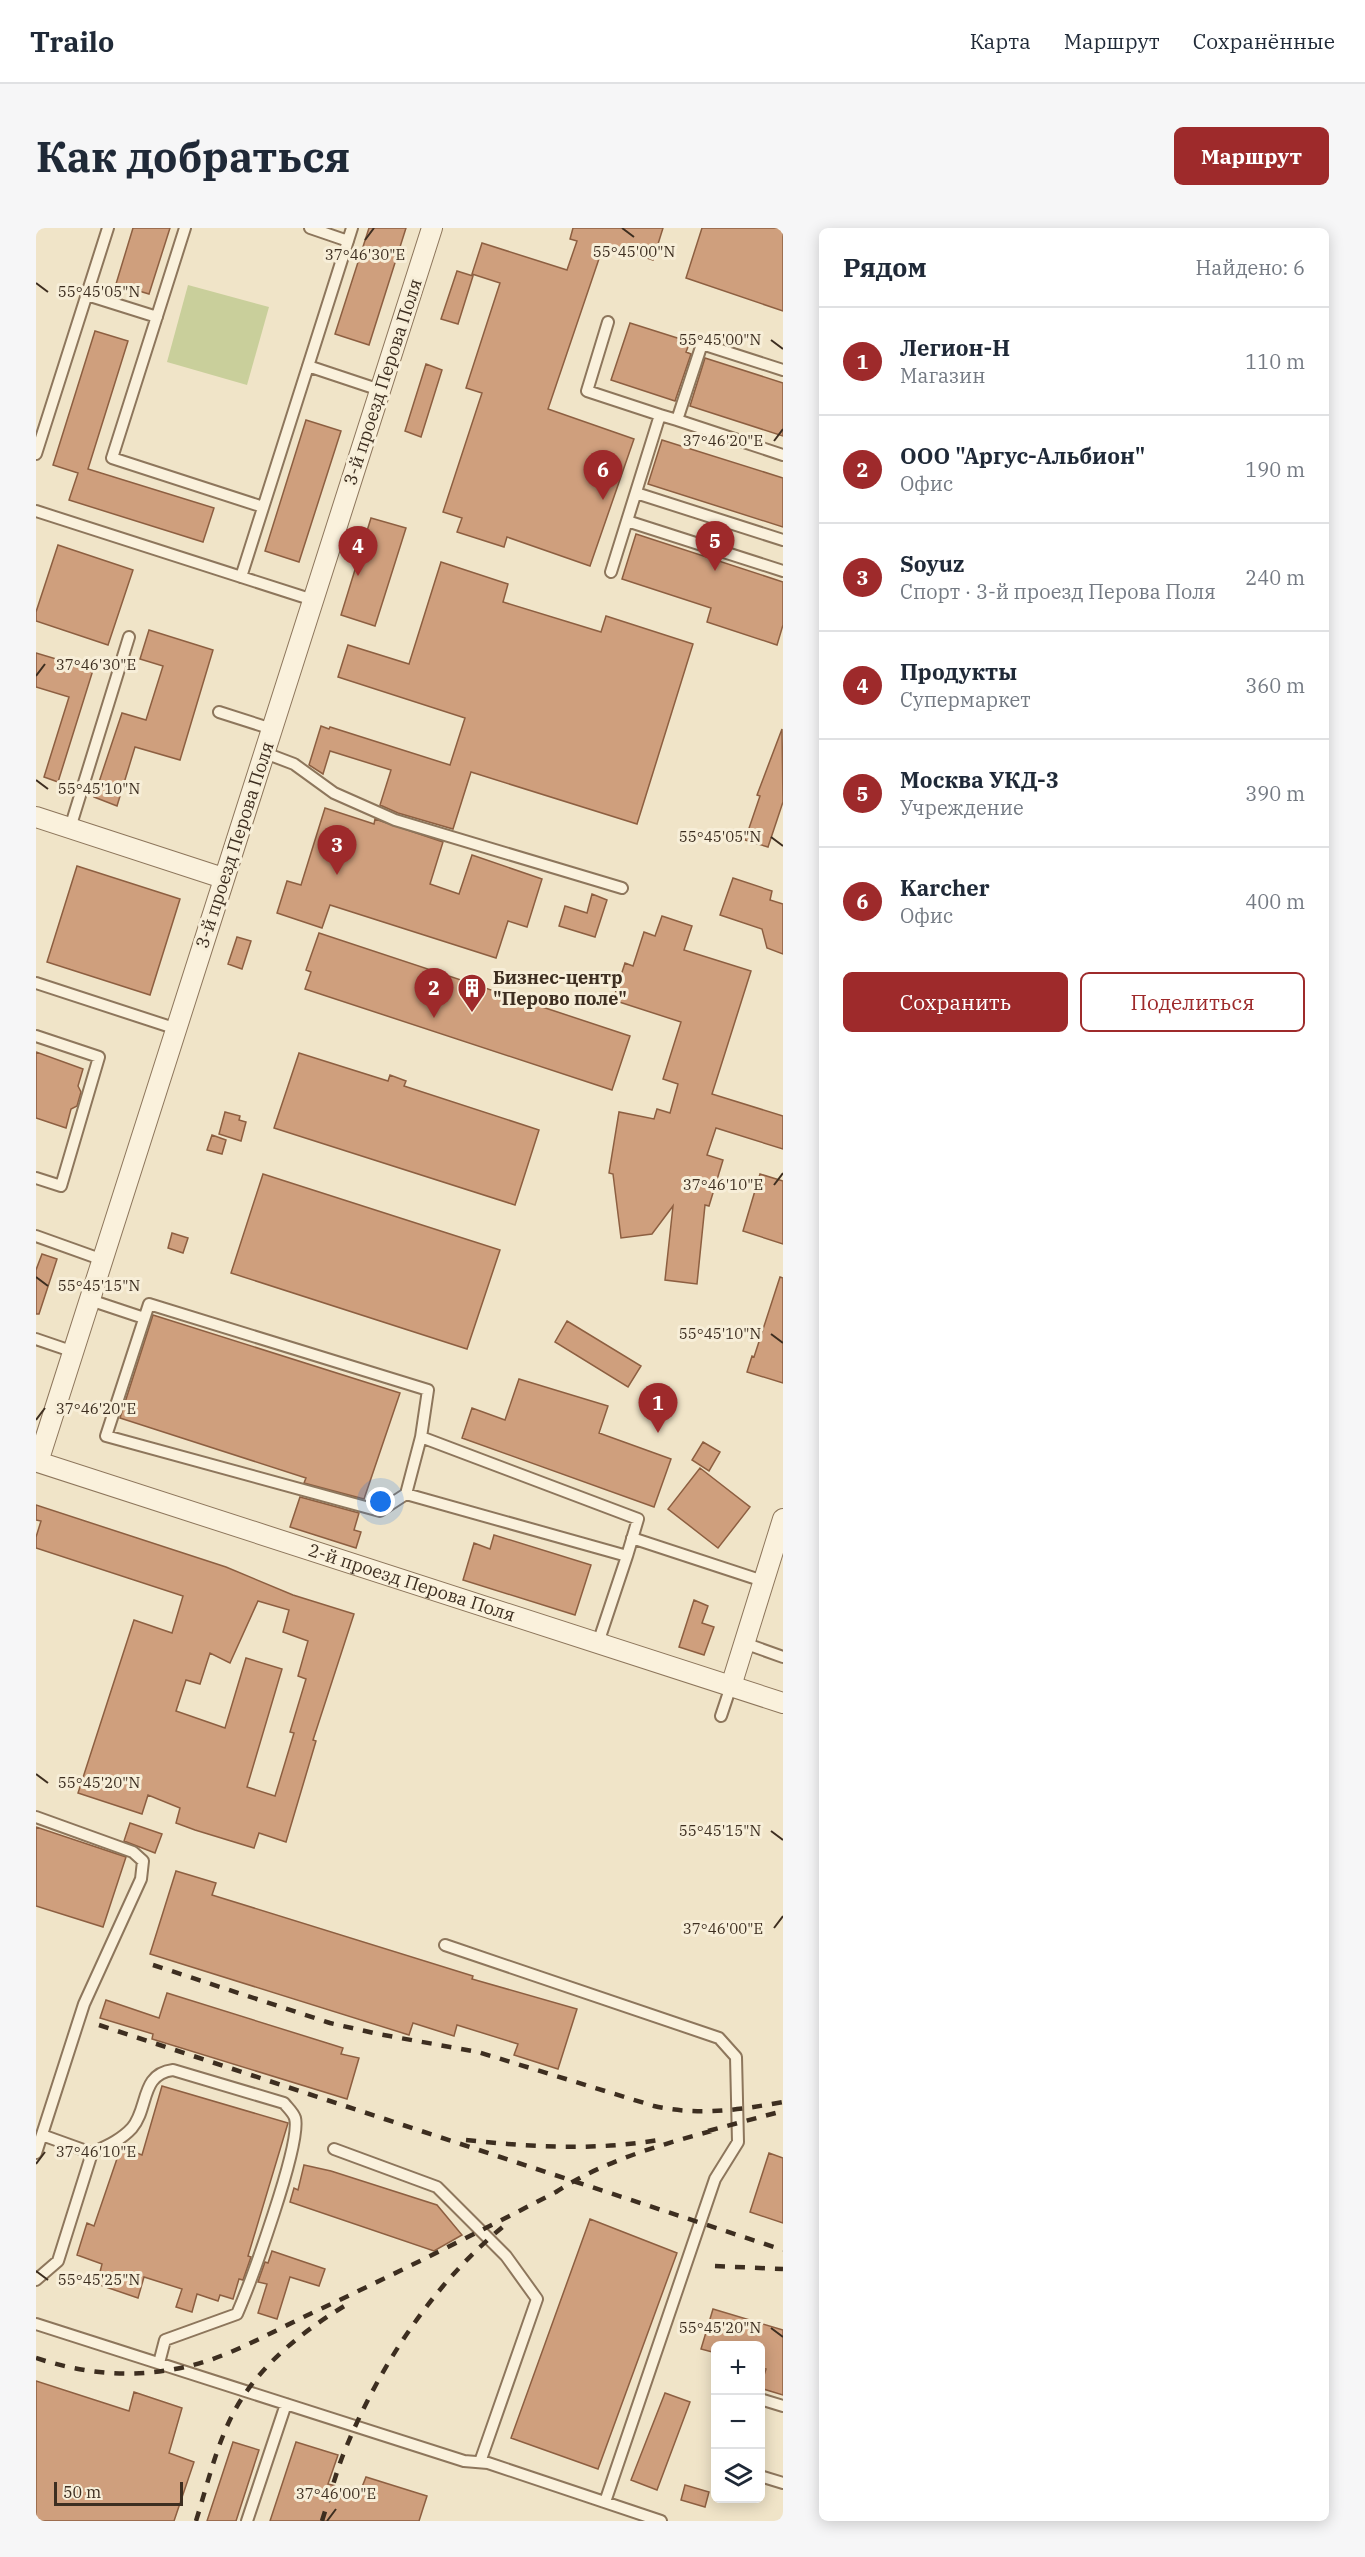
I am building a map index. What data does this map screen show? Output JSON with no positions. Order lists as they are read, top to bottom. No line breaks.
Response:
{"streets":{"street":["3-й проезд Перова Поля","2-й проезд Перова Поля"]},"crossings":[["3-й проезд Перова Поля","2-й проезд Перова Поля"]],"places":{"building":["Бизнес-центр \"Перово поле\""]},"scale_bar":"50 m","page":{"header":"Trailo","nav":["Карта","Маршрут","Сохранённые"],"buttons":["Маршрут",["Сохранить","Поделиться"]],"title":"Как добраться","heading":["Рядом","Найдено: 6"],"list":[{"mark":"1","name":"Легион-Н","note":"Магазин","value":"110 m"},{"mark":"2","name":"ООО \"Аргус-Альбион\"","note":"Офис","value":"190 m"},{"mark":"3","name":"Soyuz","note":"Спорт · 3-й проезд Перова Поля","value":"240 m"},{"mark":"4","name":"Продукты","note":"Супермаркет","value":"360 m"},{"mark":"5","name":"Москва УКД-3","note":"Учреждение","value":"390 m"},{"mark":"6","name":"Karcher","note":"Офис","value":"400 m"}],"pins":["6","5","4","3","2","1"],"map_buttons":["+","−"],"scale":"50 m"},"coordinates":["55°45'00\"N","37°46'30\"E","55°45'05\"N","37°46'20\"E","55°45'10\"N","37°46'10\"E","55°45'15\"N","55°45'20\"N","37°46'00\"E","55°45'25\"N"]}
